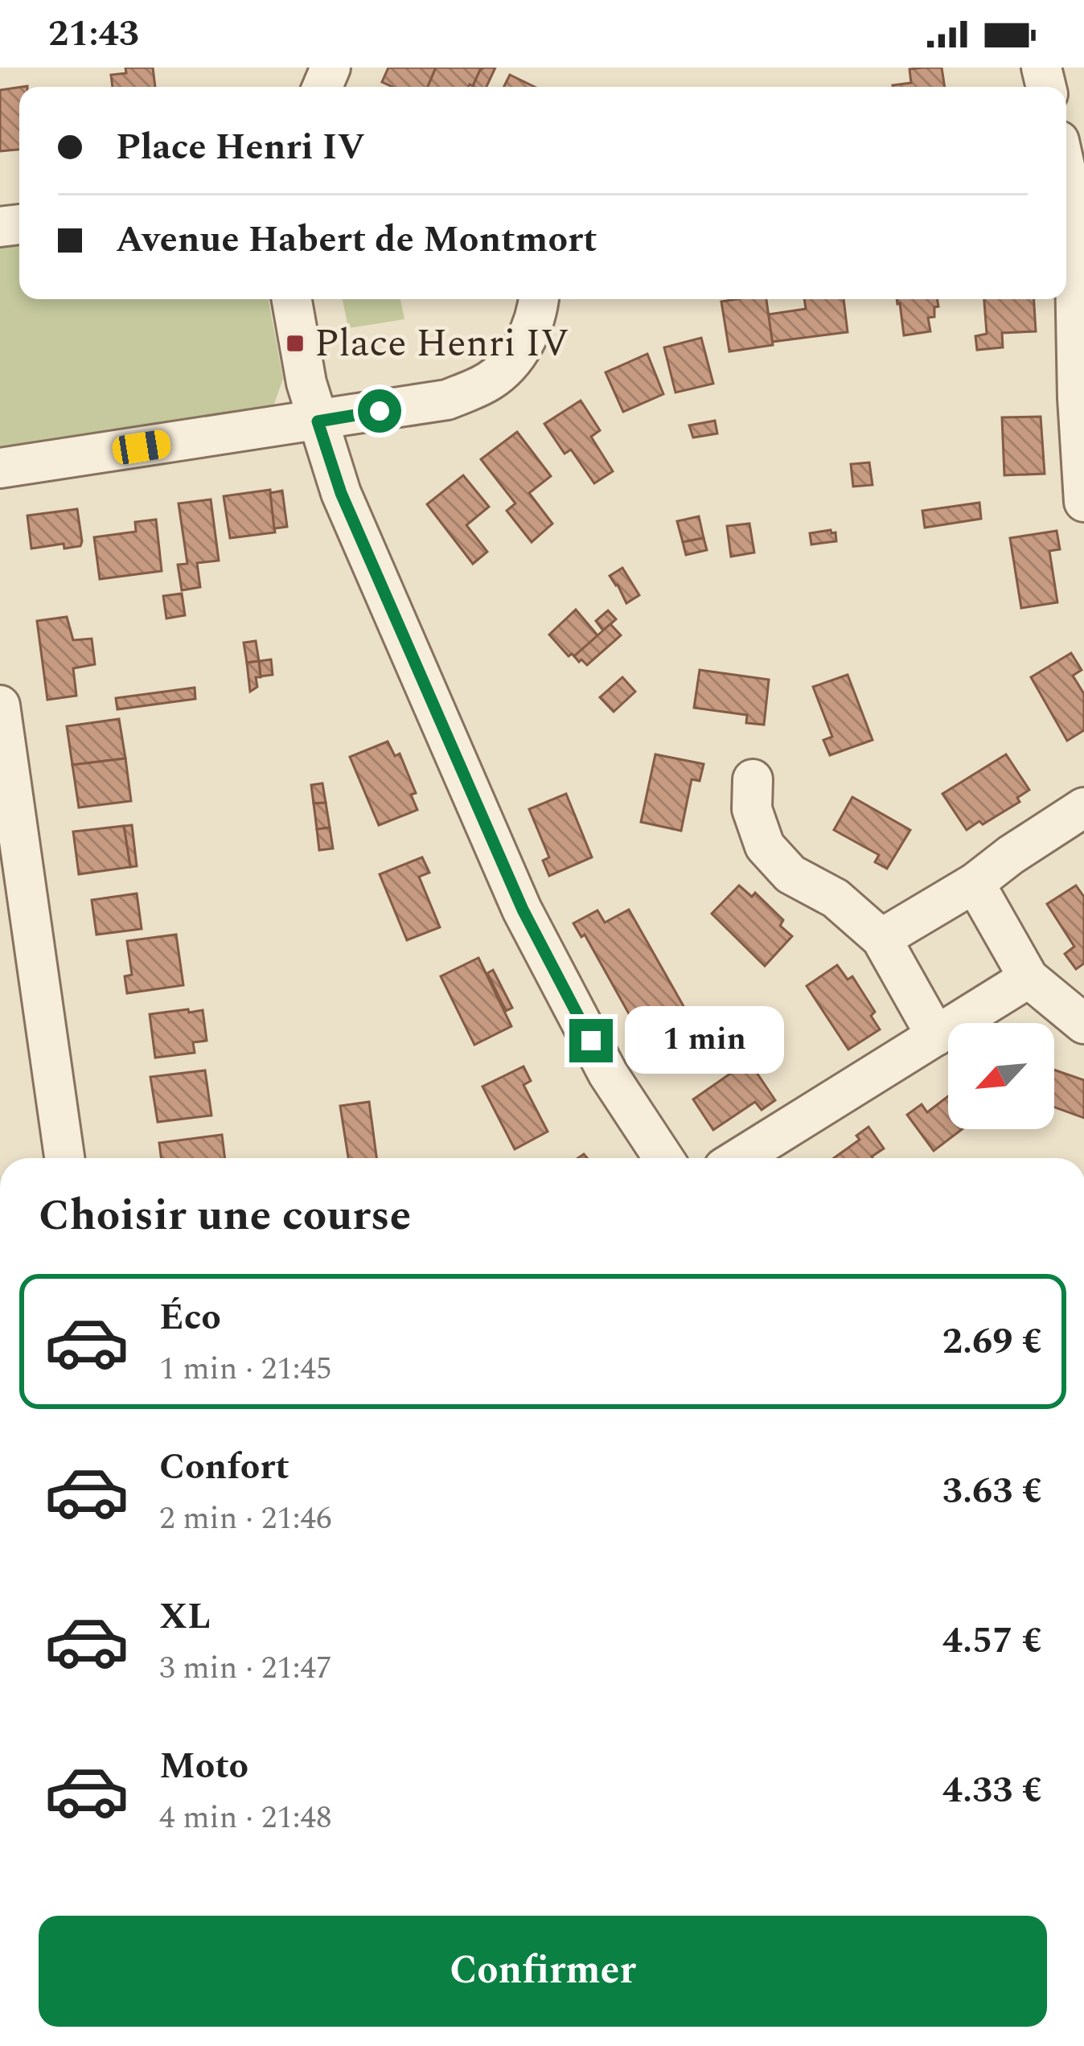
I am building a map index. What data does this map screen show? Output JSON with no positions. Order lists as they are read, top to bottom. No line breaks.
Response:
{"places":{"transit":["Place Henri IV"]},"north":"bottom left","page":{"status":"21:43","banner":["Place Henri IV","Avenue Habert de Montmort"],"bubble":"1 min","heading":"Choisir une course","list":[{"name":"Éco","note":"1 min · 21:45","value":"2.69 €"},{"name":"Confort","note":"2 min · 21:46","value":"3.63 €"},{"name":"XL","note":"3 min · 21:47","value":"4.57 €"},{"name":"Moto","note":"4 min · 21:48","value":"4.33 €"}],"buttons":"Confirmer"}}
